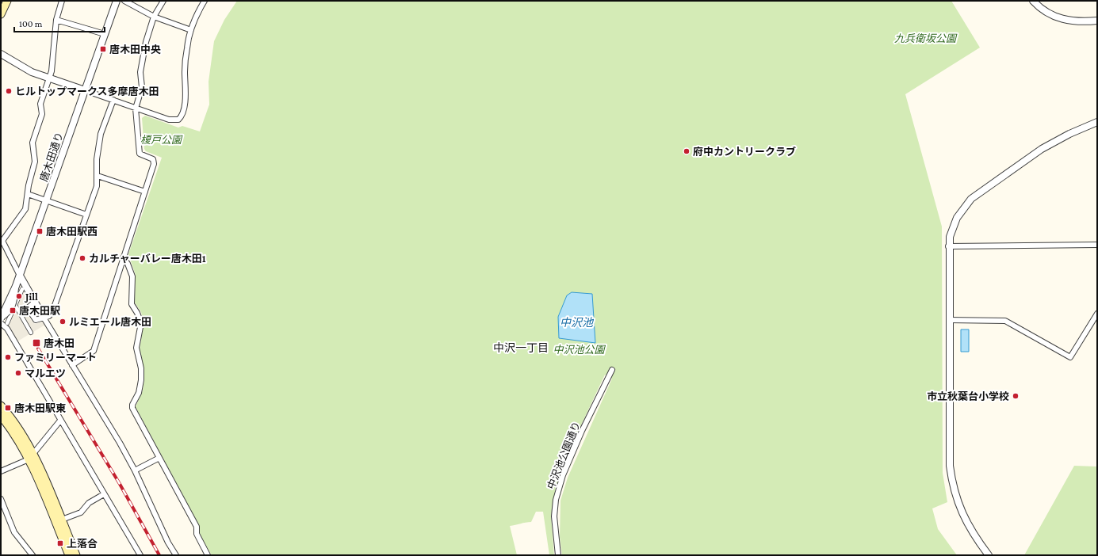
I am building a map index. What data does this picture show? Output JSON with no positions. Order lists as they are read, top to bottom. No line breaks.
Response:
{"streets":{"street":["唐木田通り","中沢池公園通り"]},"districts":["中沢一丁目"],"water":["中沢池"],"parks":["九兵衛坂公園","榎戸公園","中沢池公園"],"places":{"transit":["唐木田中央","唐木田駅西","唐木田駅","唐木田","唐木田駅東","上落合"],"other":["ヒルトップマークス多摩唐木田","府中カントリークラブ","カルチャーバレー唐木田1","Jill","ルミエール唐木田","ファミリーマート","マルエツ","市立秋葉台小学校"]},"scale_bar":"100 m"}
